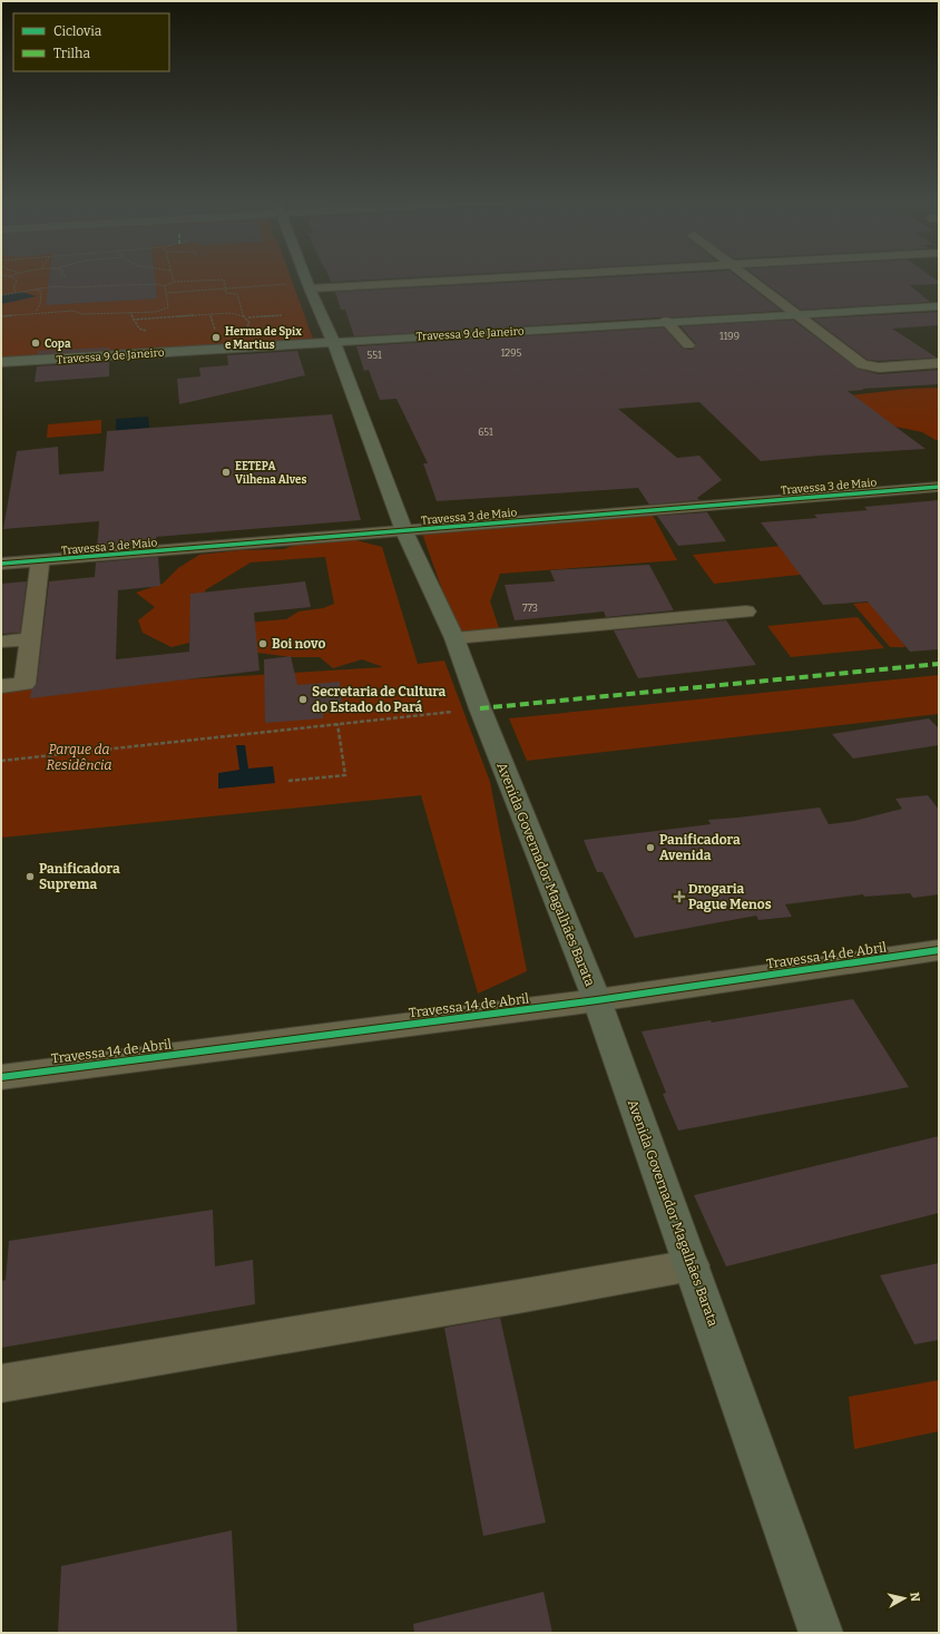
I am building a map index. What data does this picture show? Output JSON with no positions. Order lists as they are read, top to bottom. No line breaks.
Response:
{"streets":{"main road":["Travessa 9 de Janeiro","Avenida Governador Magalhães Barata"],"street":["Travessa 3 de Maio","Travessa 14 de Abril"]},"crossings":[["Travessa 9 de Janeiro","Avenida Governador Magalhães Barata"],["Travessa 3 de Maio","Avenida Governador Magalhães Barata"],["Avenida Governador Magalhães Barata","Travessa 14 de Abril"]],"parks":["Parque da Residência"],"places":{"other":["Herma de Spix e Martius","Copa","EETEPA Vilhena Alves","Boi novo","Secretaria de Cultura do Estado do Pará","Panificadora Avenida","Panificadora Suprema"],"health":["Drogaria Pague Menos"]},"house_numbers":["1199","1295","551","651","773"],"legend":["Ciclovia","Trilha"],"north":"right"}
